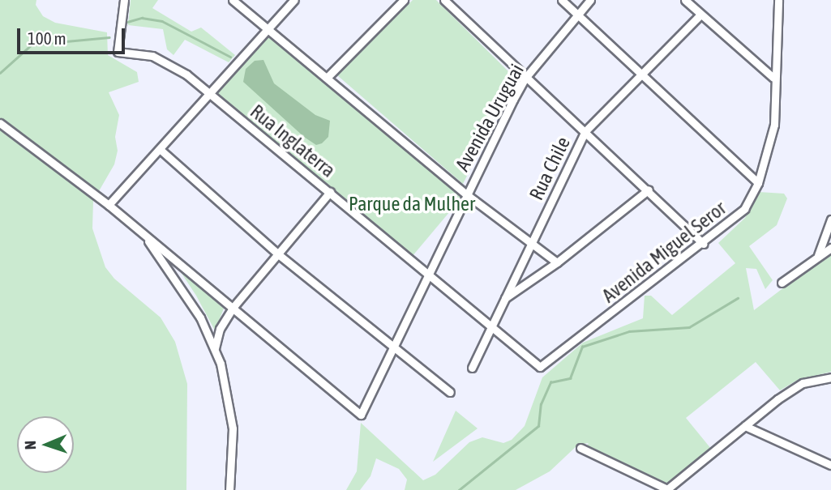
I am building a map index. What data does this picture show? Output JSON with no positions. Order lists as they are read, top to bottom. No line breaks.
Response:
{"streets":{"street":["Avenida Uruguai","Rua Inglaterra","Rua Chile","Avenida Miguel Seror"]},"crossings":[["Avenida Uruguai","Rua Inglaterra"],["Rua Inglaterra","Rua Chile"],["Rua Inglaterra","Avenida Miguel Seror"]],"parks":["Parque da Mulher"],"scale_bar":"100 m","north":"left"}
